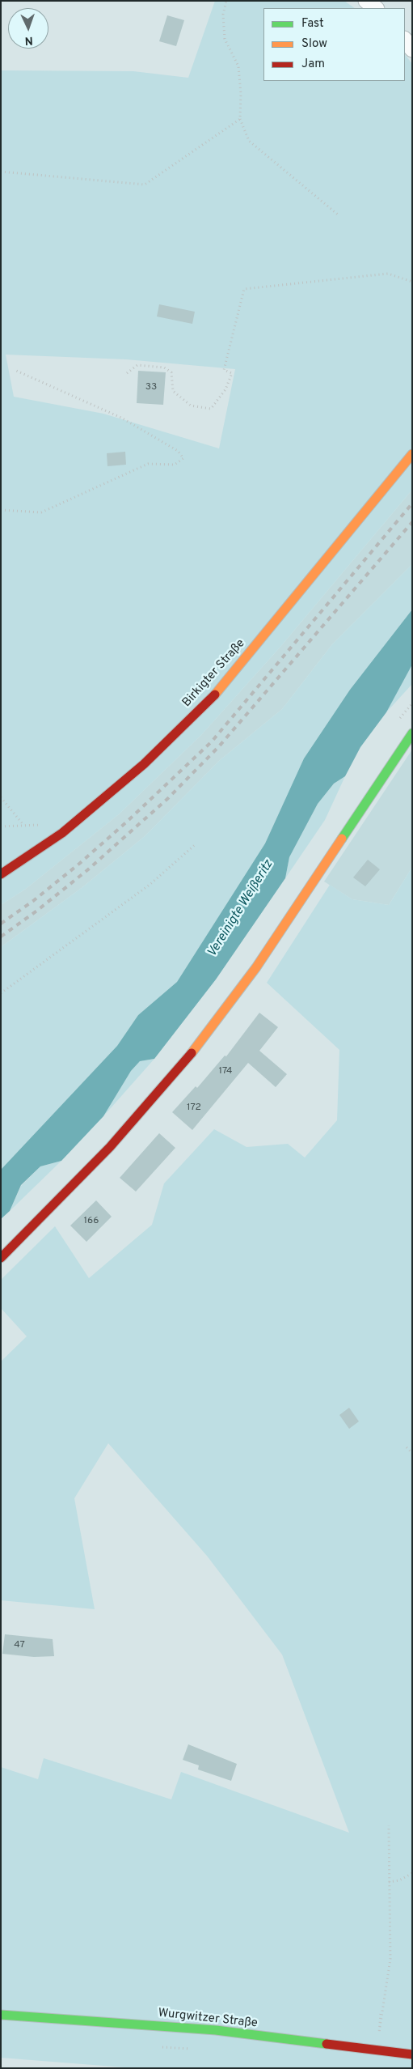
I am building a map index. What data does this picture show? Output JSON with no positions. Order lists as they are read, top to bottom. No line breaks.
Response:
{"streets":{"street":["Birkigter Straße","Wurgwitzer Straße"]},"water":["Vereinigte Weißeritz"],"house_numbers":["33","174","172","166","47"],"legend":["Fast","Slow","Jam"],"north":"bottom"}
